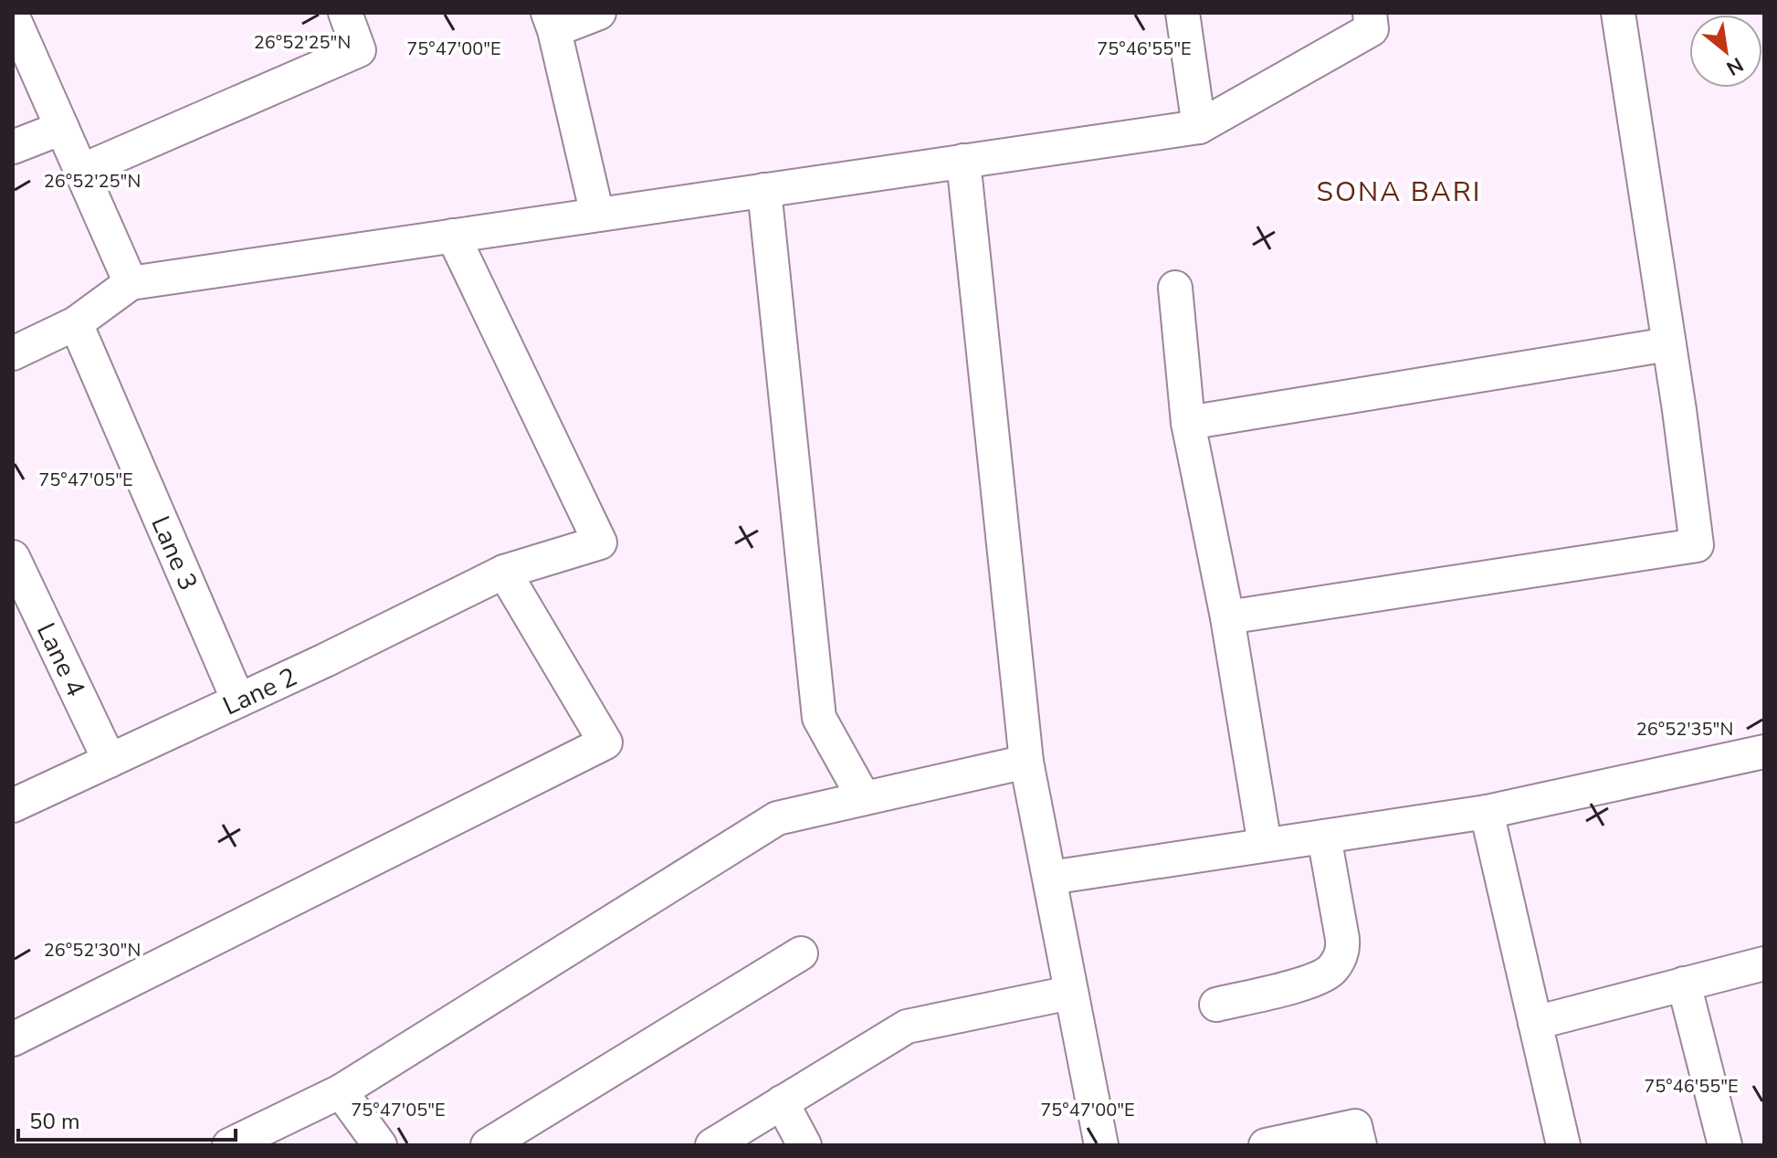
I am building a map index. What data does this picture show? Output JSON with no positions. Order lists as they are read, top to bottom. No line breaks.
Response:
{"streets":{"street":["Lane 3","Lane 4","Lane 2"]},"crossings":[["Lane 3","Lane 2"],["Lane 4","Lane 2"]],"districts":["SONA BARI"],"scale_bar":"50 m","north":"bottom right","coordinates":["26°52'25\"N","75°46'55\"E","75°47'00\"E","75°47'05\"E","26°52'35\"N","26°52'30\"N"]}
